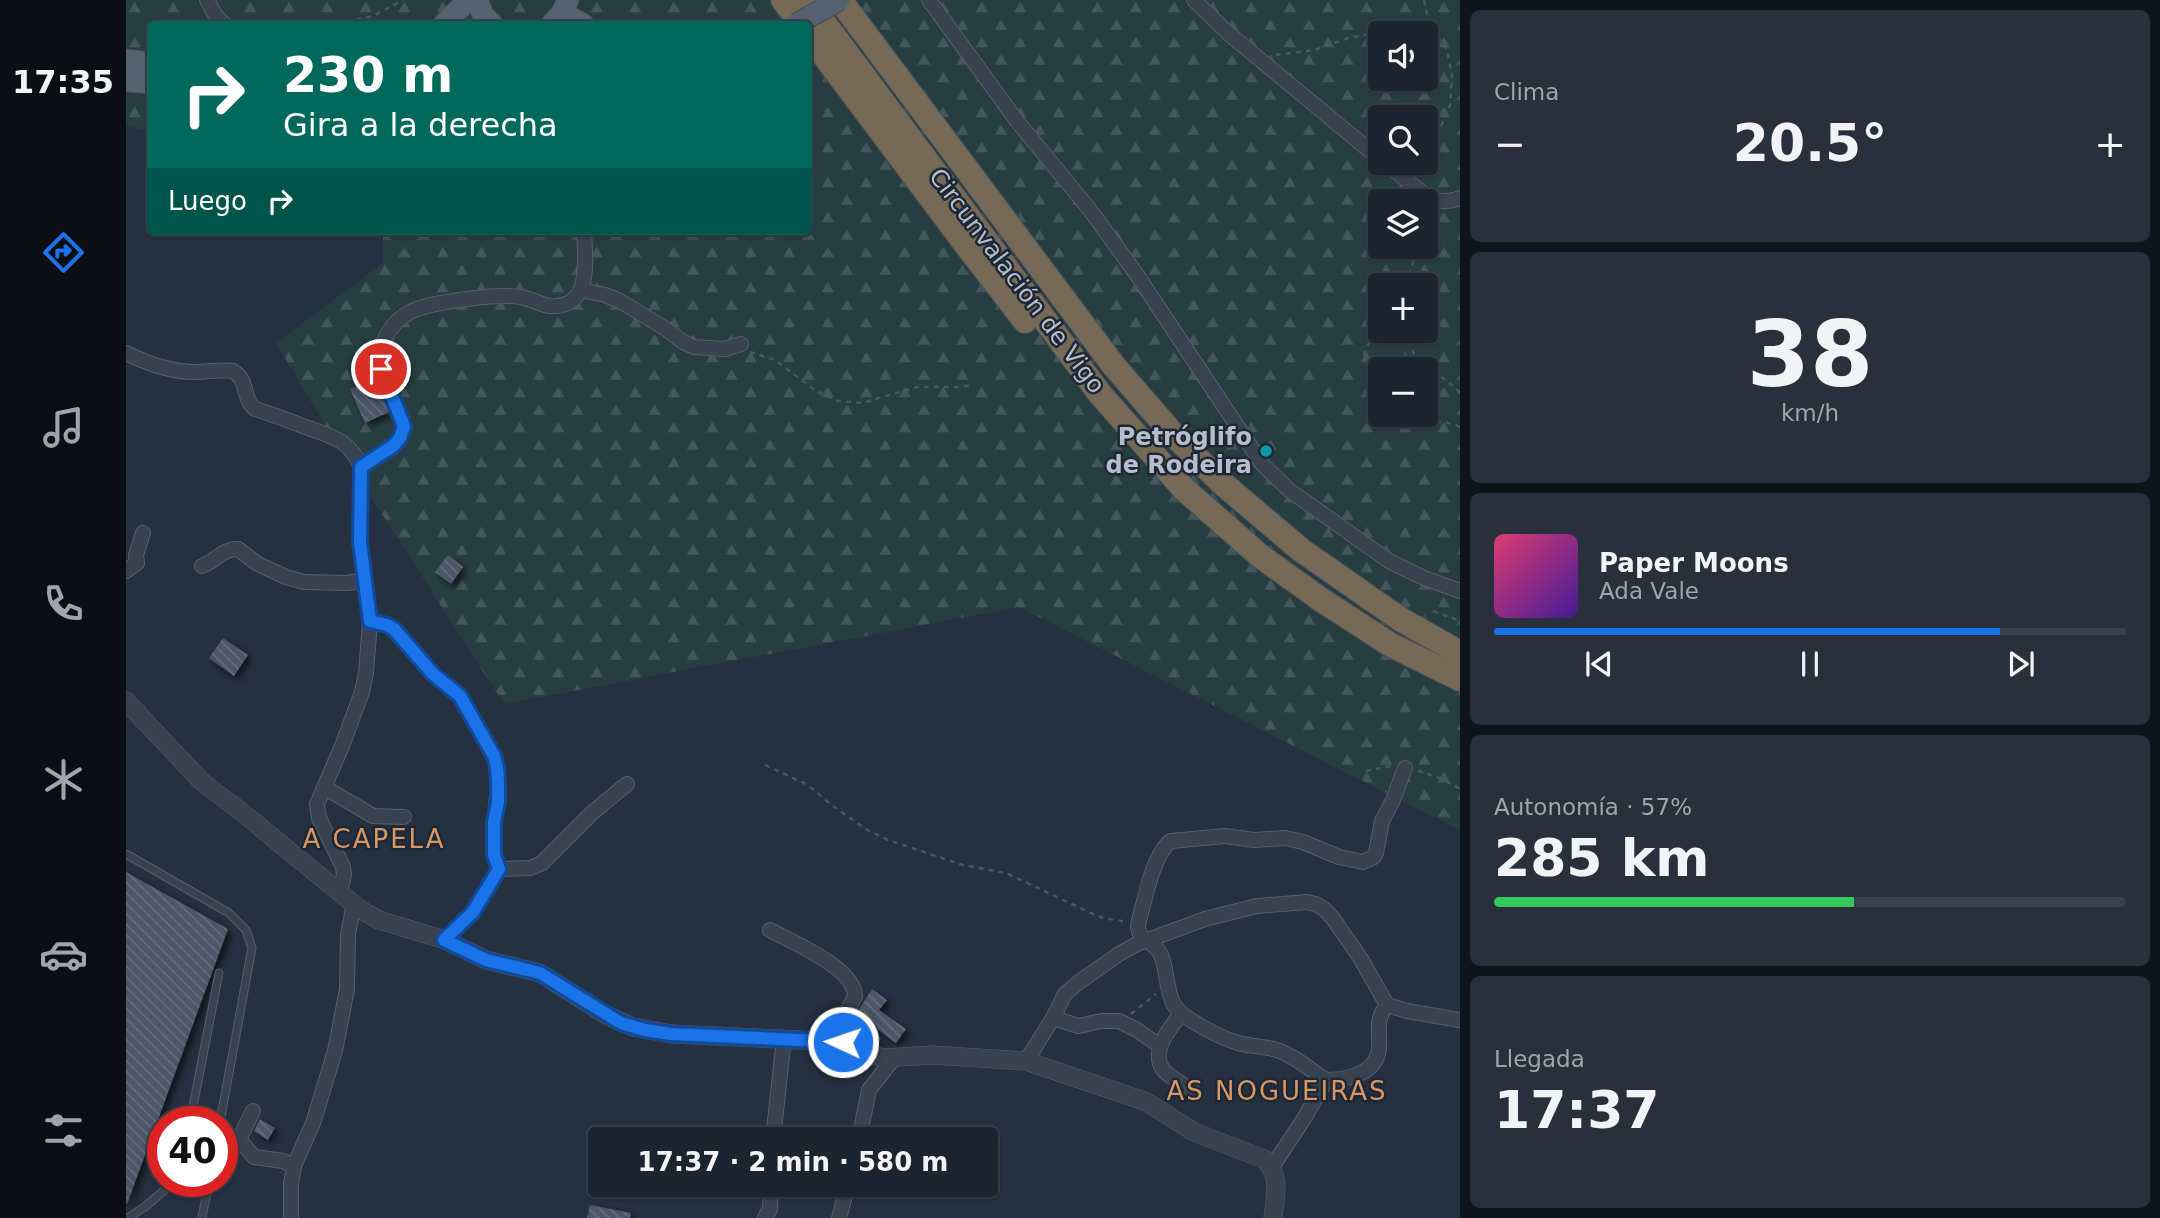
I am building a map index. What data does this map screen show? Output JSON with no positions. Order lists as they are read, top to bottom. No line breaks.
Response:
{"streets":{"highway":["Circunvalación de Vigo"]},"districts":["A CAPELA","AS NOGUEIRAS"],"places":["Petróglifo de Rodeira"],"page":{"tabs":"17:35","tile":["Clima",["38","km/h"],["Autonomía · 57%","285 km"],["Llegada","17:37"]],"map_buttons":["+","−"],"turn":["230 m","Gira a la derecha"],"heat":["−","20.5°","+"],"then":"Luego","song":["Paper Moons","Ada Vale"],"limit":"40","trip":"17:37 · 2 min · 580 m"}}
